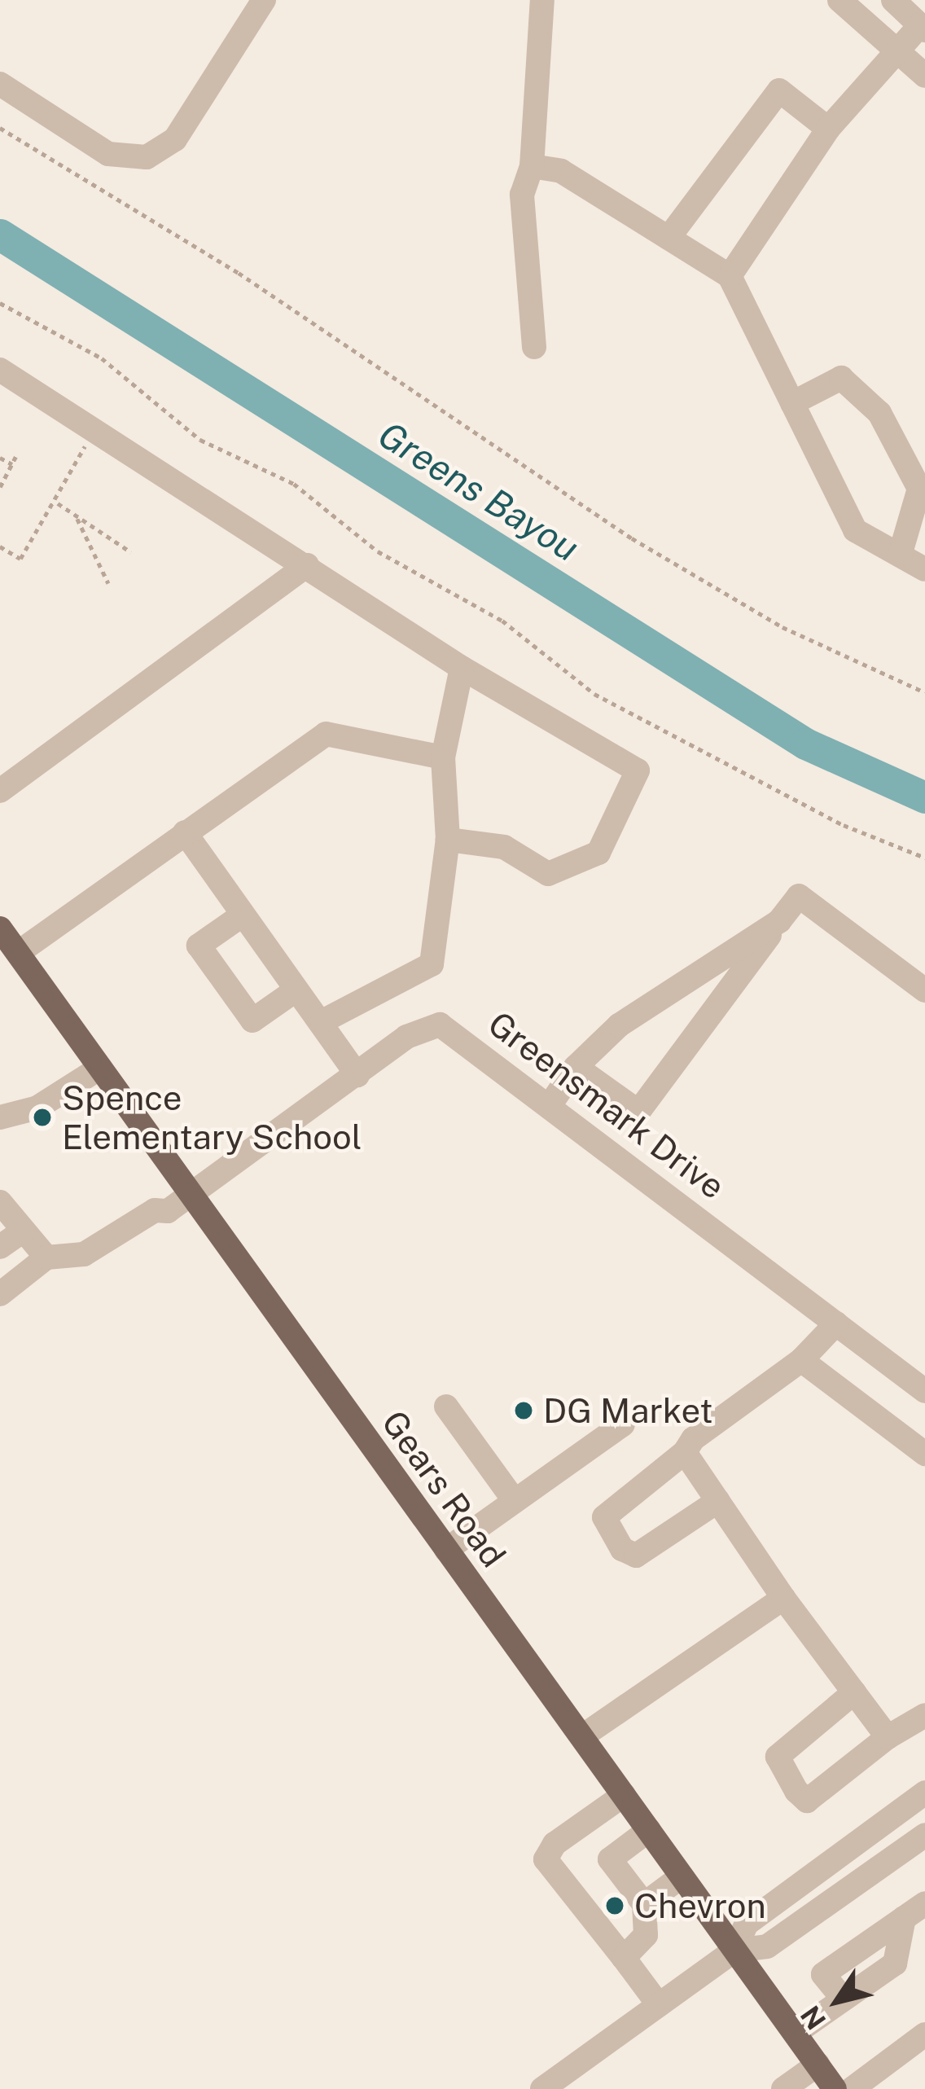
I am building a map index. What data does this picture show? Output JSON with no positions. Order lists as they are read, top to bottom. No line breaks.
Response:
{"streets":{"main road":["Gears Road"],"street":["Greensmark Drive"]},"crossings":[["Greensmark Drive","Gears Road"]],"water":["Greens Bayou"],"places":["Spence Elementary School","DG Market","Chevron"],"north":"bottom left"}
